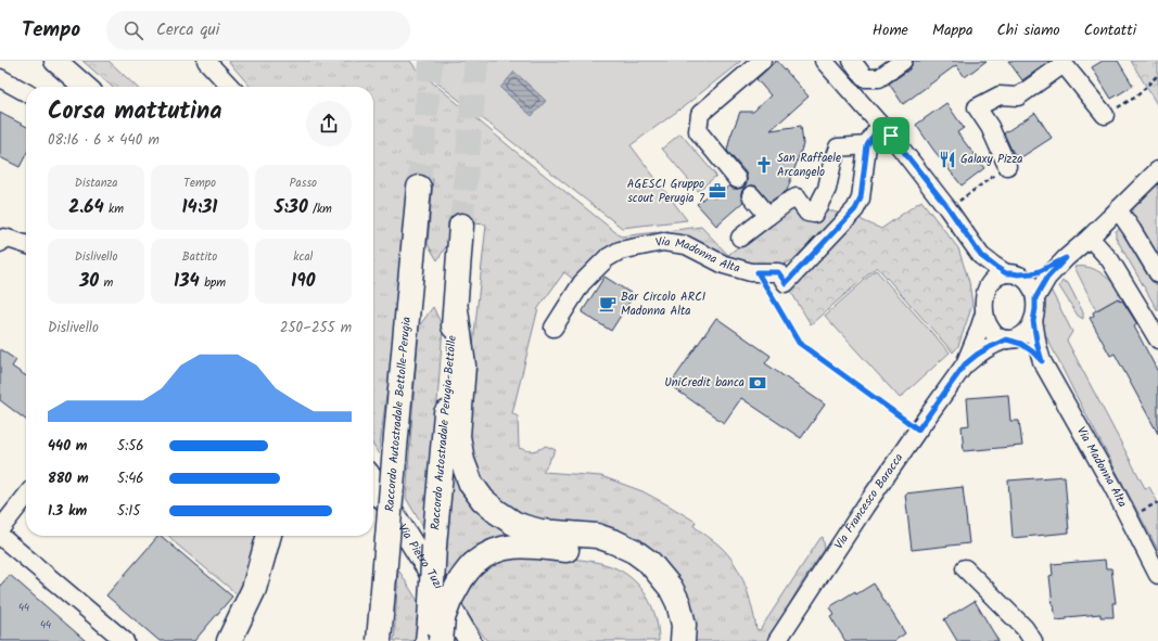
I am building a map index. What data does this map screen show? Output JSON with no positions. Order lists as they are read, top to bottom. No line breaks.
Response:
{"streets":{"highway":["Raccordo Autostradale Bettolle-Perugia","Raccordo Autostradale Perugia-Bettolle"],"main road":["Via Pietro Tuzi"],"street":["Via Madonna Alta","Via Francesco Baracca"]},"crossings":[["Via Madonna Alta","Via Francesco Baracca"]],"places":{"restaurant":["Galaxy Pizza"],"church":["San Raffaele Arcangelo"],"office":["AGESCI Gruppo scout Perugia 7"],"cafe":["Bar Circolo ARCI Madonna Alta"],"bank":["UniCredit banca"]},"house_numbers":["44","44"],"page":{"header":"Tempo","search":"Cerca qui","nav":["Home","Mappa","Chi siamo","Contatti"],"heading":["Corsa mattutina","08:16 · 6 × 440 m"],"stats":[["Distanza","2.64 km"],["Tempo","14:31"],["Passo","5:30 /km"],["Dislivello","30 m"],["Battito","134 bpm"],["kcal","190"]],"chart":["Dislivello","250–255 m"],"list":[{"name":"440 m","note":"5:56"},{"name":"880 m","note":"5:46"},{"name":"1.3 km","note":"5:15"}]}}
